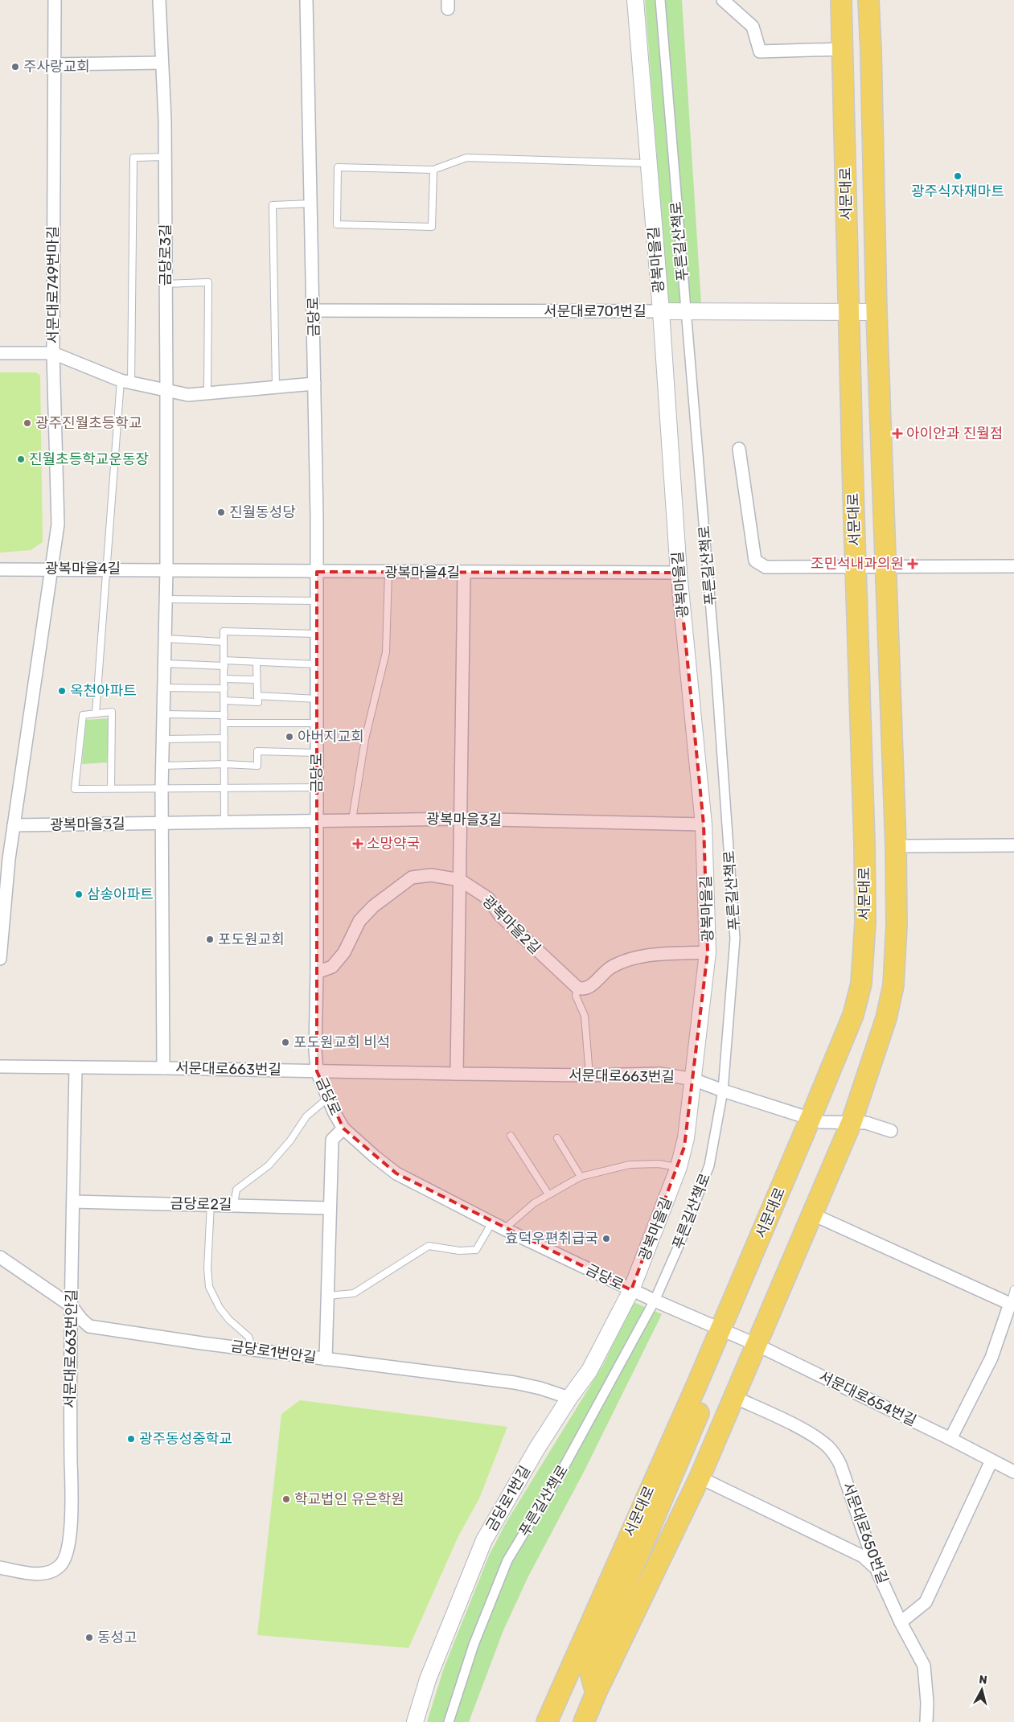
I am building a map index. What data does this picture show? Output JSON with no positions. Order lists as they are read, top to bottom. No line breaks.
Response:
{"streets":{"main road":["서문대로"],"street":["푸른길산책로","금당로3길","광복마을길","서문대로749번마길","서문대로701번길","금당로","광복마을4길","광복마을3길","광복마을2길","서문대로663번길","금당로2길","서문대로663번안길","금당로1번안길","서문대로654번길","금당로1번길","서문대로650번길"]},"crossings":[["서문대로","서문대로701번길"],["서문대로","금당로"],["서문대로","서문대로663번길"],["서문대로","서문대로654번길"],["서문대로","서문대로650번길"],["푸른길산책로","서문대로701번길"],["푸른길산책로","금당로"],["푸른길산책로","서문대로663번길"],["금당로3길","광복마을4길"],["광복마을길","서문대로701번길"],["광복마을길","금당로"],["광복마을길","광복마을4길"],["광복마을길","광복마을3길"],["광복마을길","서문대로663번길"],["광복마을길","금당로1번길"],["서문대로749번마길","광복마을4길"],["서문대로749번마길","광복마을3길"],["서문대로701번길","금당로"],["금당로","광복마을4길"],["금당로","광복마을3길"],["금당로","광복마을2길"],["금당로","서문대로663번길"],["금당로","서문대로654번길"],["금당로","금당로1번길"],["서문대로663번길","서문대로663번안길"],["금당로2길","서문대로663번안길"],["서문대로663번안길","금당로1번안길"],["금당로1번안길","금당로1번길"]],"places":{"other":["주사랑교회","광주식자재마트","광주진월초등학교","진월초등학교운동장","진월동성당","옥천아파트","아버지교회","삼송아파트","포도원교회","포도원교회 비석","효덕우편취급국","광주동성중학교","학교법인 유은학원","동성고"],"health":["아이안과 진월점","조민석내과의원","소망약국"]},"north":"top"}
